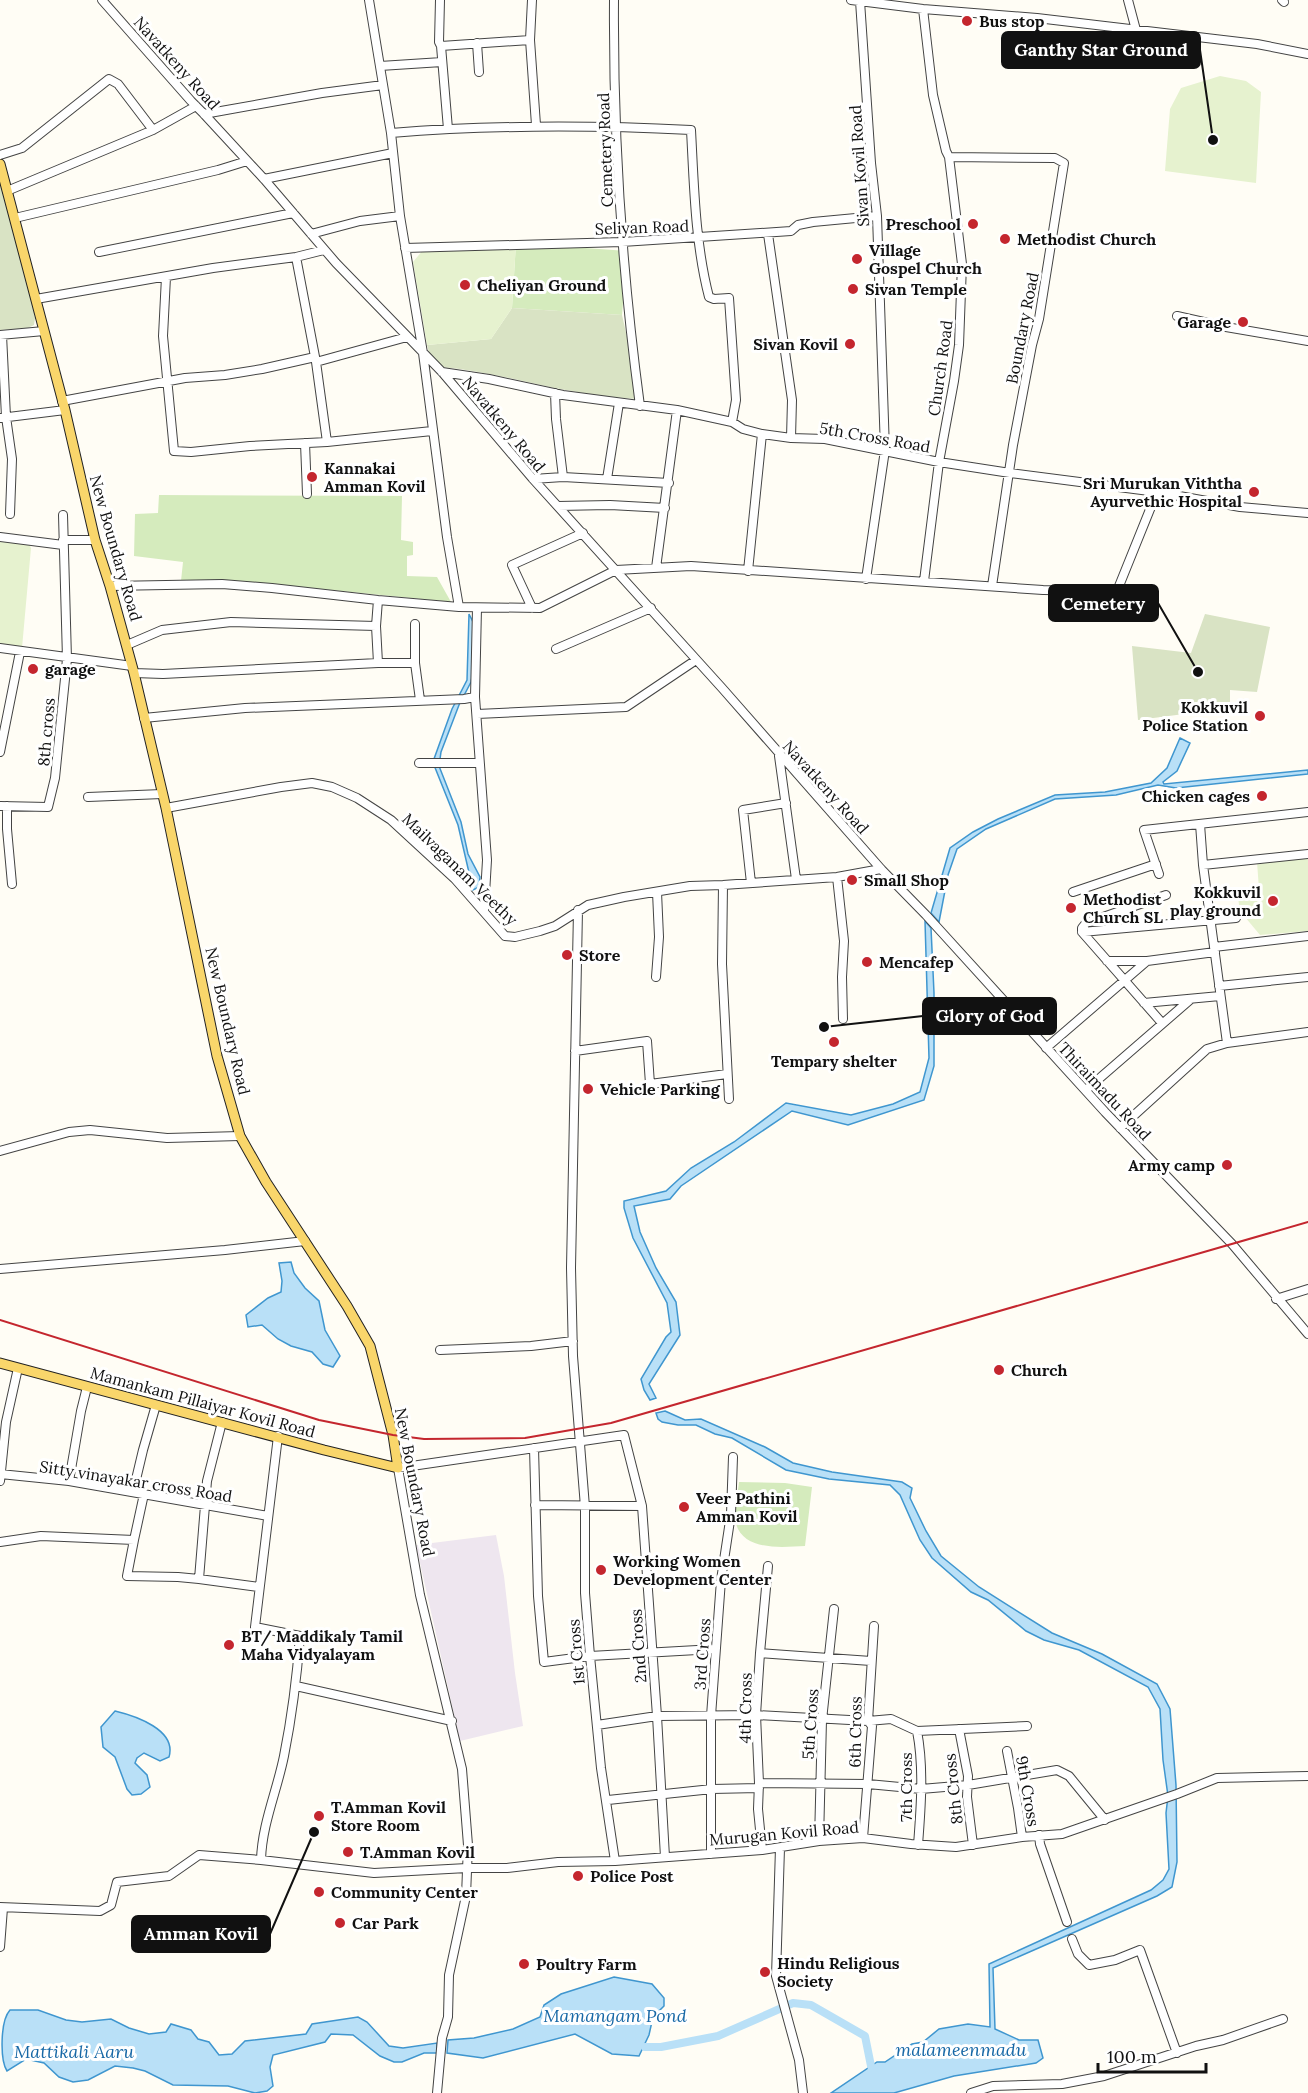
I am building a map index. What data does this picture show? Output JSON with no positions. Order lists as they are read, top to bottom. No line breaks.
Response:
{"streets":{"main road":["New Boundary Road","Mamankam Pillaiyar Kovil Road"],"street":["Navatkeny Road","Cemetery Road","Sivan Kovil Road","Seliyan Road","Boundary Road","Church Road","5th Cross Road","8th cross","Mailvaganam Veethy","Thiraimadu Road","Sitty vinayakar cross Road","2nd Cross","1st Cross","3rd Cross","4th Cross","5th Cross","6th Cross","7th Cross","8th Cross","9th Cross","Murugan Kovil Road"]},"crossings":[["Navatkeny Road","5th Cross Road"],["Navatkeny Road","Mailvaganam Veethy"],["Navatkeny Road","Thiraimadu Road"],["Cemetery Road","Seliyan Road"],["Cemetery Road","5th Cross Road"],["Sivan Kovil Road","Seliyan Road"],["Sivan Kovil Road","5th Cross Road"],["Boundary Road","Church Road"],["Boundary Road","5th Cross Road"],["Church Road","5th Cross Road"],["New Boundary Road","Mailvaganam Veethy"],["New Boundary Road","Mamankam Pillaiyar Kovil Road"],["New Boundary Road","Murugan Kovil Road"],["Mailvaganam Veethy","Thiraimadu Road"],["Mailvaganam Veethy","1st Cross"],["2nd Cross","1st Cross"],["2nd Cross","Murugan Kovil Road"],["1st Cross","Murugan Kovil Road"],["3rd Cross","Murugan Kovil Road"],["4th Cross","Murugan Kovil Road"],["5th Cross","Murugan Kovil Road"],["6th Cross","Murugan Kovil Road"],["7th Cross","Murugan Kovil Road"],["8th Cross","Murugan Kovil Road"],["9th Cross","Murugan Kovil Road"]],"water":["Mamangam Pond","malameenmadu","Mattikali Aaru"],"places":["Bus stop","Ganthy Star Ground","Preschool","Methodist Church","Village Gospel Church","Cheliyan Ground","Sivan Temple","Garage","Sivan Kovil","Kannakai Amman Kovil","Sri Murukan Viththa Ayurvethic Hospital","garage","Cemetery","Kokkuvil Police Station","Chicken cages","Small Shop","Kokkuvil play ground","Methodist Church SL","Store","Mencafep","Glory of God","Tempary shelter","Vehicle Parking","Army camp","Church","Veer Pathini Amman Kovil","Working Women Development Center","BT/ Maddikaly Tamil Maha Vidyalayam","T.Amman Kovil Store Room","Amman Kovil","T.Amman Kovil","Police Post","Community Center","Car Park","Poultry Farm","Hindu Religious Society"],"scale_bar":"100 m"}
